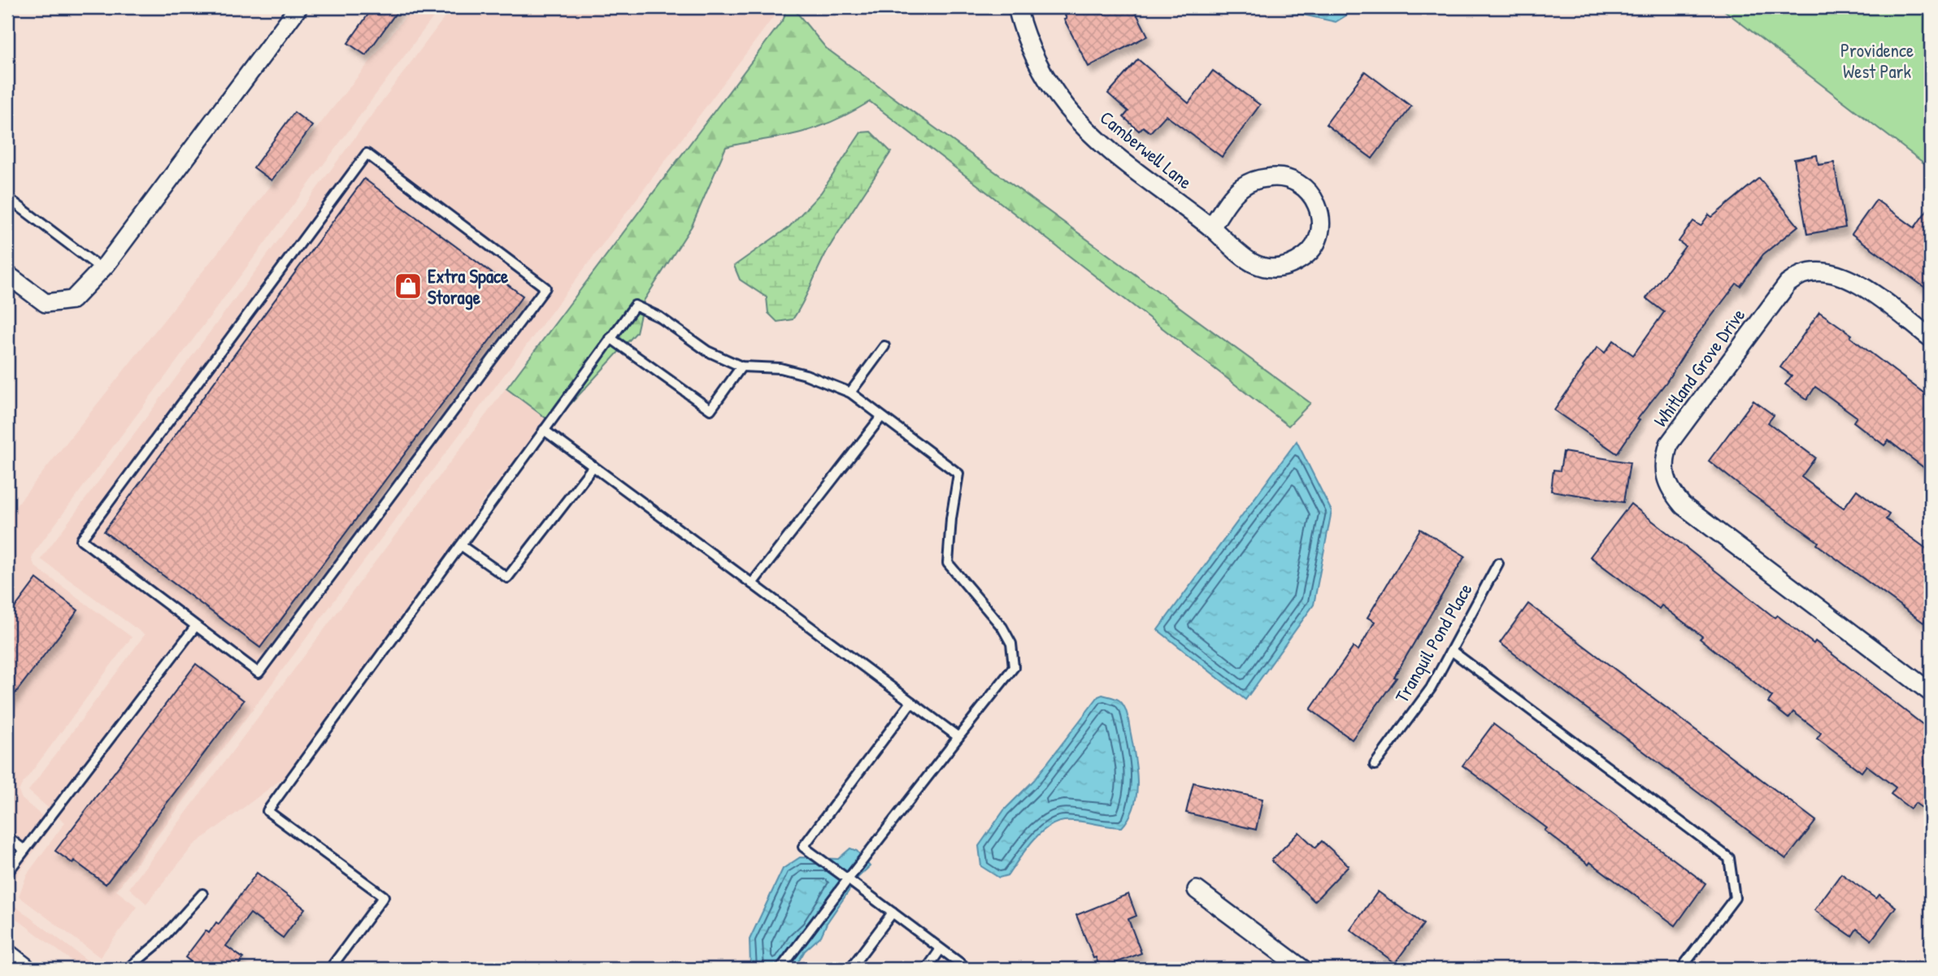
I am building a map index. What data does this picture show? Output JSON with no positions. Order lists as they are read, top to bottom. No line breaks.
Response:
{"streets":{"street":["Camberwell Lane","Whitland Grove Drive"],"lane":["Tranquil Pond Place"]},"parks":["Providence West Park"],"places":{"shop":["Extra Space Storage"]}}
